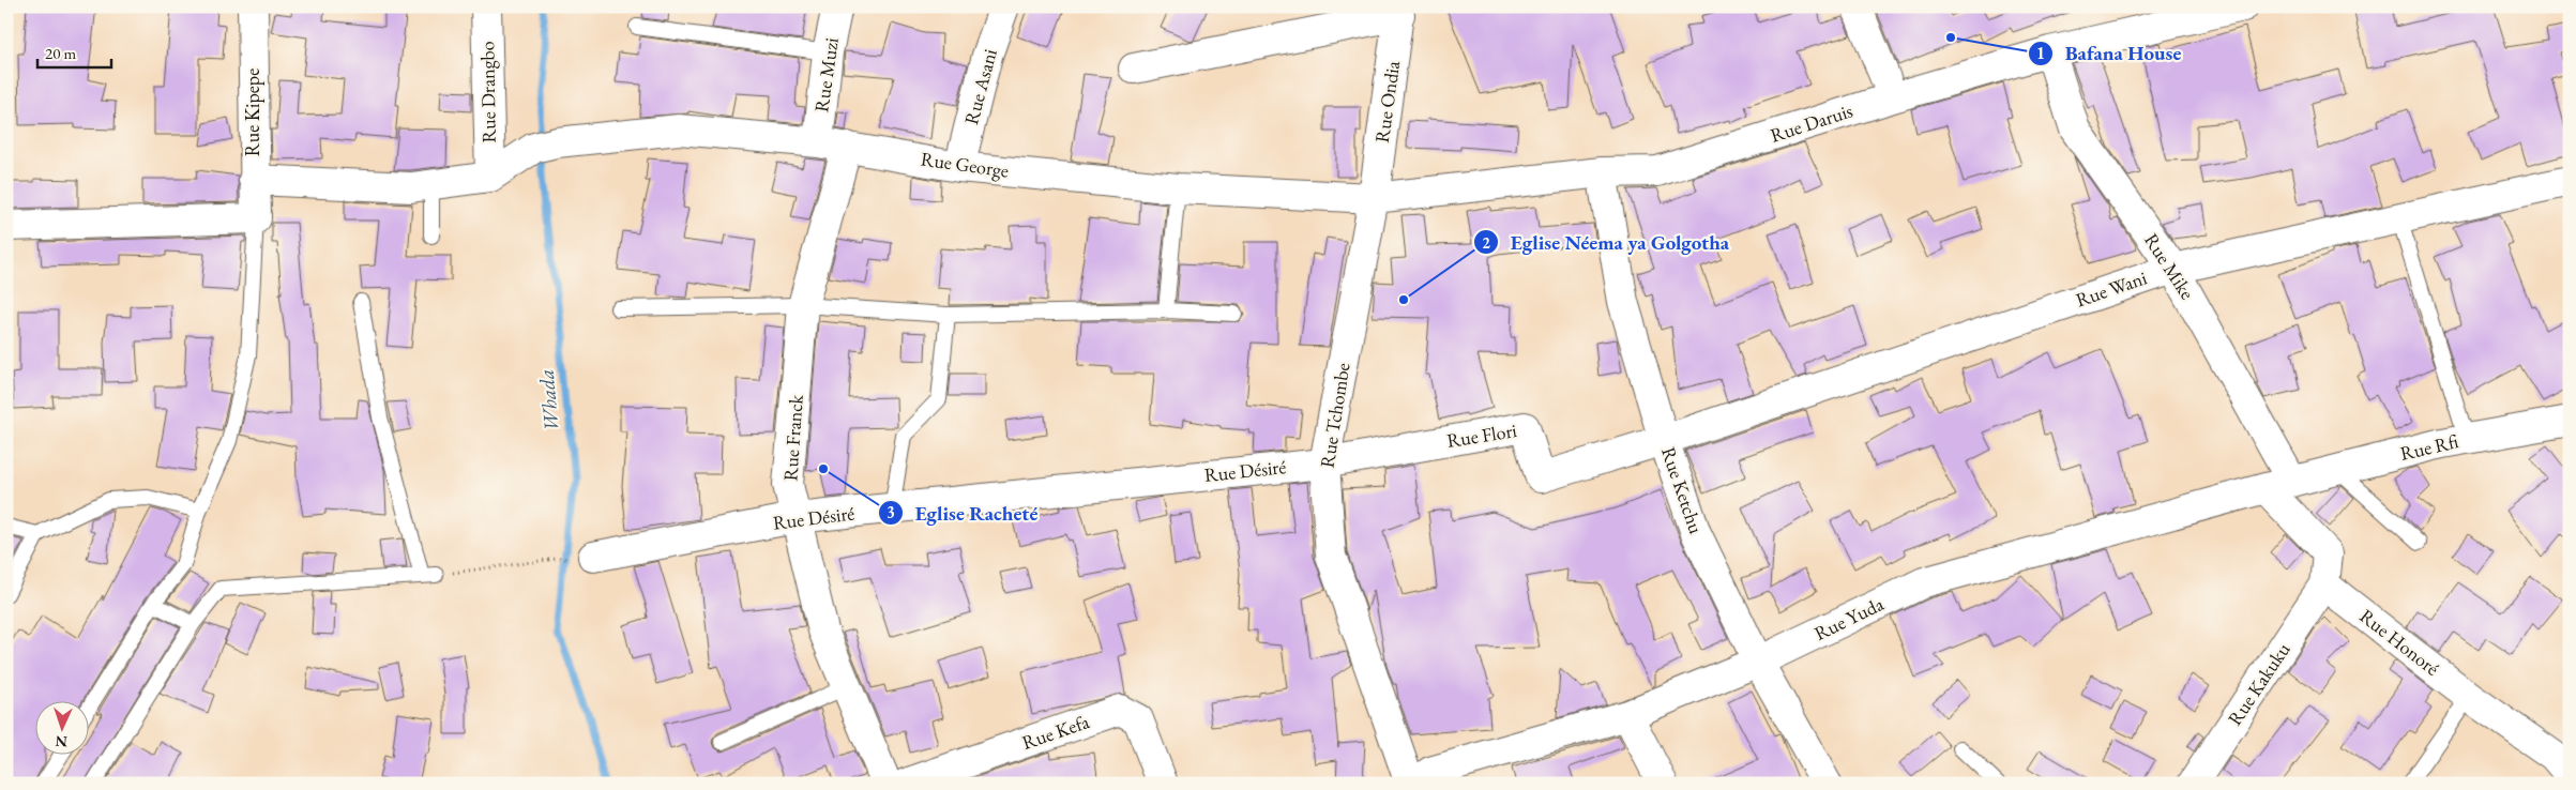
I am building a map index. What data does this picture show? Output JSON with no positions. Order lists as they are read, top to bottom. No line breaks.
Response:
{"streets":{"street":["Rue Muzi","Rue Asani","Rue Drangbo","Rue Ondia","Rue Kipepe","Rue Daruis","Rue George","Rue Mike","Rue Wani","Rue Tchombe","Rue Flori","Rue Franck","Rue Rfi","Rue Désiré","Rue Ketchu","Rue Yuda","Rue Honoré","Rue Kakuku","Rue Kefa"]},"crossings":[["Rue Muzi","Rue George"],["Rue Asani","Rue George"],["Rue Drangbo","Rue George"],["Rue Ondia","Rue Daruis"],["Rue Ondia","Rue George"],["Rue Ondia","Rue Tchombe"],["Rue Daruis","Rue George"],["Rue Daruis","Rue Mike"],["Rue Daruis","Rue Tchombe"],["Rue Daruis","Rue Ketchu"],["Rue George","Rue Tchombe"],["Rue George","Rue Franck"],["Rue Mike","Rue Wani"],["Rue Mike","Rue Rfi"],["Rue Mike","Rue Yuda"],["Rue Wani","Rue Flori"],["Rue Wani","Rue Ketchu"],["Rue Tchombe","Rue Flori"],["Rue Tchombe","Rue Désiré"],["Rue Flori","Rue Désiré"],["Rue Flori","Rue Ketchu"],["Rue Franck","Rue Désiré"],["Rue Rfi","Rue Yuda"],["Rue Ketchu","Rue Yuda"],["Rue Honoré","Rue Kakuku"]],"water":["Whada"],"places":["Bafana House","Eglise Néema ya Golgotha","Eglise Racheté"],"scale_bar":"20 m","north":"bottom"}
